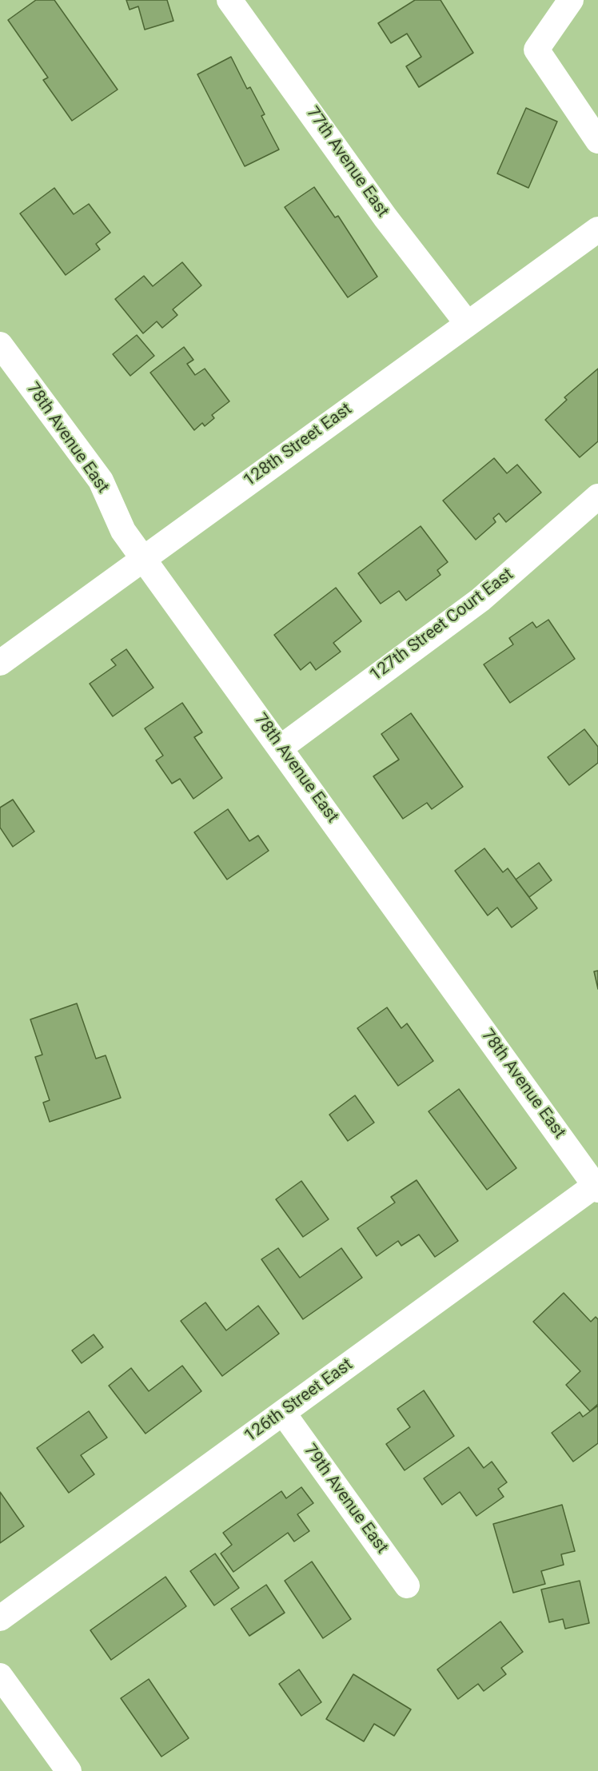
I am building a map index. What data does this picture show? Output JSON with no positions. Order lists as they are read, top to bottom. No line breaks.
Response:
{"streets":{"street":["77th Avenue East","78th Avenue East","128th Street East","127th Street Court East","126th Street East","79th Avenue East"]},"crossings":[["77th Avenue East","128th Street East"],["78th Avenue East","128th Street East"],["78th Avenue East","127th Street Court East"],["78th Avenue East","126th Street East"],["126th Street East","79th Avenue East"]]}
